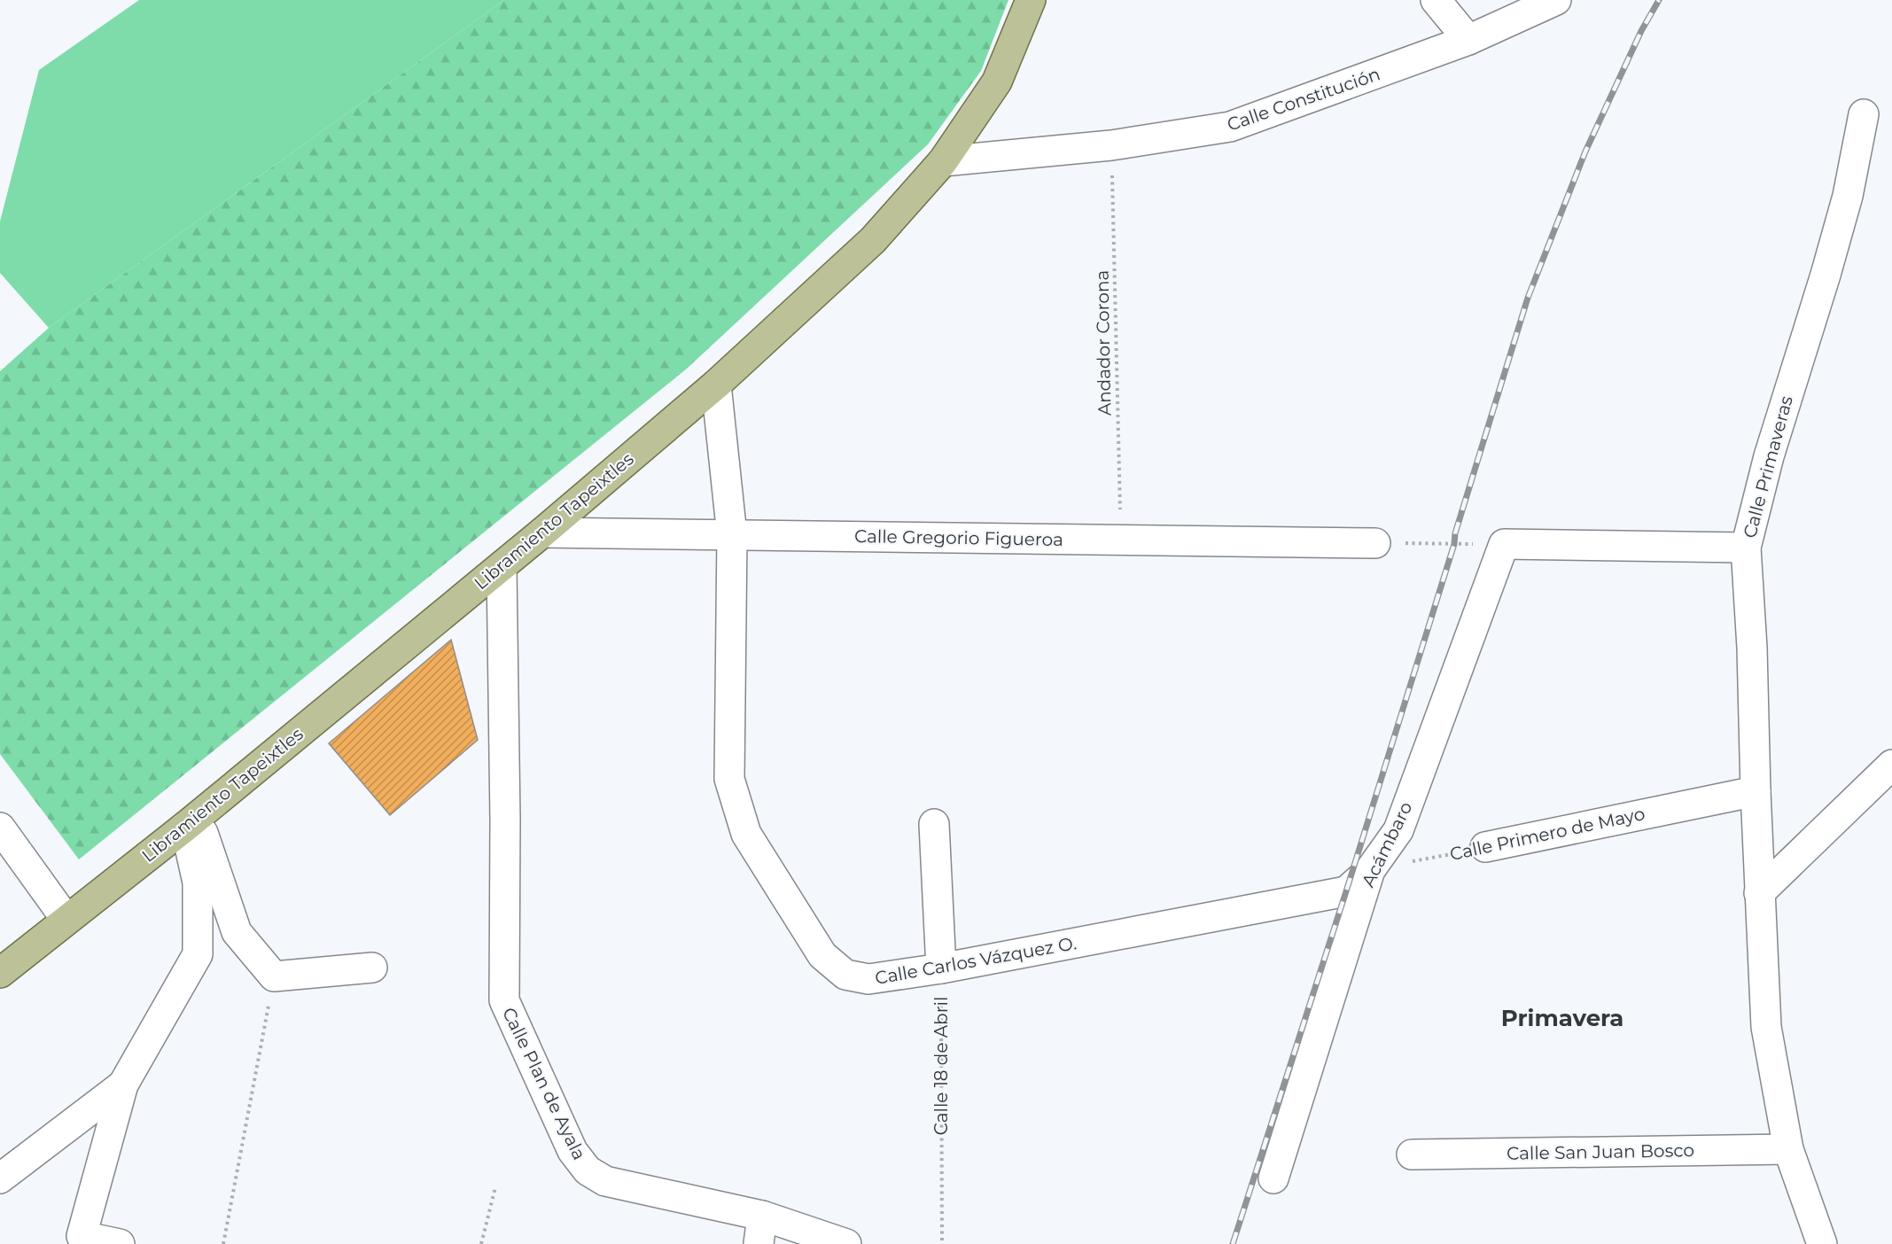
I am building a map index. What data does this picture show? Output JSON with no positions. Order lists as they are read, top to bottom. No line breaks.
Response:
{"streets":{"main road":["Libramiento Tapeixtles"],"street":["Calle Constitución","Calle Primaveras","Calle Gregorio Figueroa","Calle Primero de Mayo","Acámbaro","Calle Carlos Vázquez O.","Calle Plan de Ayala","Calle San Juan Bosco"],"path":["Andador Corona","Calle 18 de Abril"]},"crossings":[["Calle Constitución","Andador Corona"],["Calle Constitución","Libramiento Tapeixtles"],["Andador Corona","Calle Gregorio Figueroa"],["Calle Primaveras","Calle Primero de Mayo"],["Calle Primaveras","Acámbaro"],["Calle Primaveras","Calle San Juan Bosco"],["Libramiento Tapeixtles","Calle Gregorio Figueroa"],["Libramiento Tapeixtles","Calle Carlos Vázquez O."],["Libramiento Tapeixtles","Calle Plan de Ayala"],["Calle Gregorio Figueroa","Calle Carlos Vázquez O."],["Calle Primero de Mayo","Acámbaro"],["Calle Primero de Mayo","Calle Carlos Vázquez O."],["Acámbaro","Calle Carlos Vázquez O."],["Calle Carlos Vázquez O.","Calle 18 de Abril"]],"districts":["Primavera"]}
